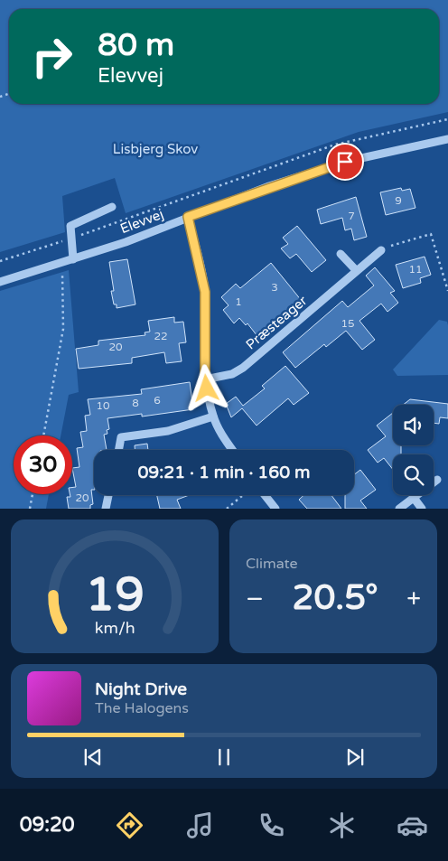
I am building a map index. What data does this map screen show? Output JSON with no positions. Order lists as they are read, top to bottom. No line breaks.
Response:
{"streets":{"street":["Elevvej","Præsteager"]},"parks":["Lisbjerg Skov"],"house_numbers":["9","7","11","3","1","15","22","20","6","8","10","20"],"page":{"turn":["80 m","Elevvej"],"limit":"30","trip":"09:21 · 1 min · 160 m","tile":"Climate","heat":["−","20.5°","+"],"song":["Night Drive","The Halogens"],"tabs":"09:20","gauge":["19","km/h"]}}
